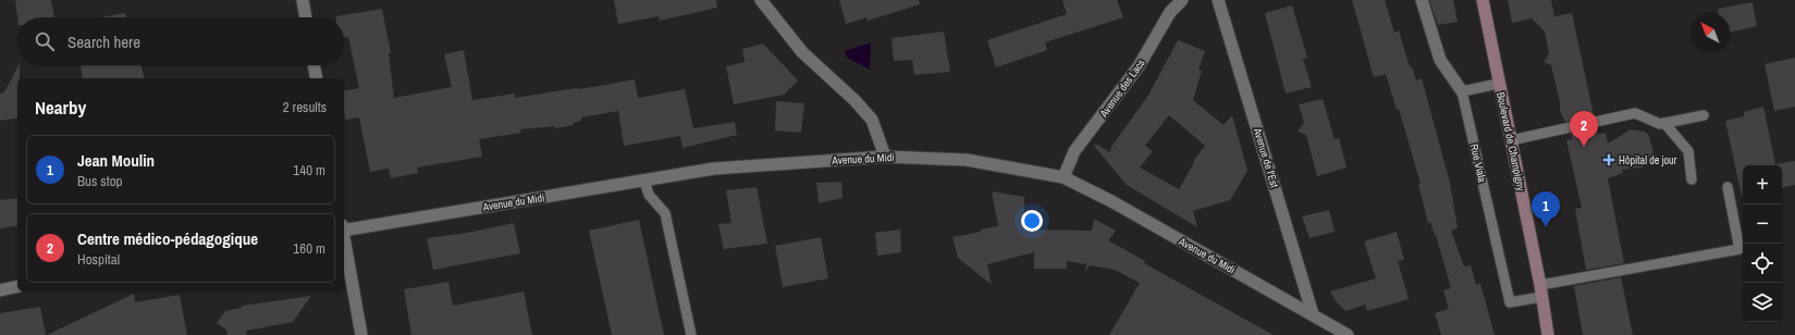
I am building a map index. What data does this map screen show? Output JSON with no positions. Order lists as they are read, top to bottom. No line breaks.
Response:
{"streets":{"main road":["Boulevard de Champigny"],"street":["Avenue des Lacs","Avenue de l'Est","Avenue du Midi","Rue Viala"]},"crossings":[["Avenue des Lacs","Avenue du Midi"],["Boulevard de Champigny","Rue Viala"],["Avenue de l'Est","Avenue du Midi"]],"places":{"health":["Hôpital de jour"]},"north":"top left","page":{"search":"Search here","heading":["Nearby","2 results"],"pins":["2","1"],"list":[{"mark":"1","name":"Jean Moulin","note":"Bus stop","value":"140 m"},{"mark":"2","name":"Centre médico-pédagogique","note":"Hospital","value":"160 m"}],"map_buttons":["+","−"]}}
